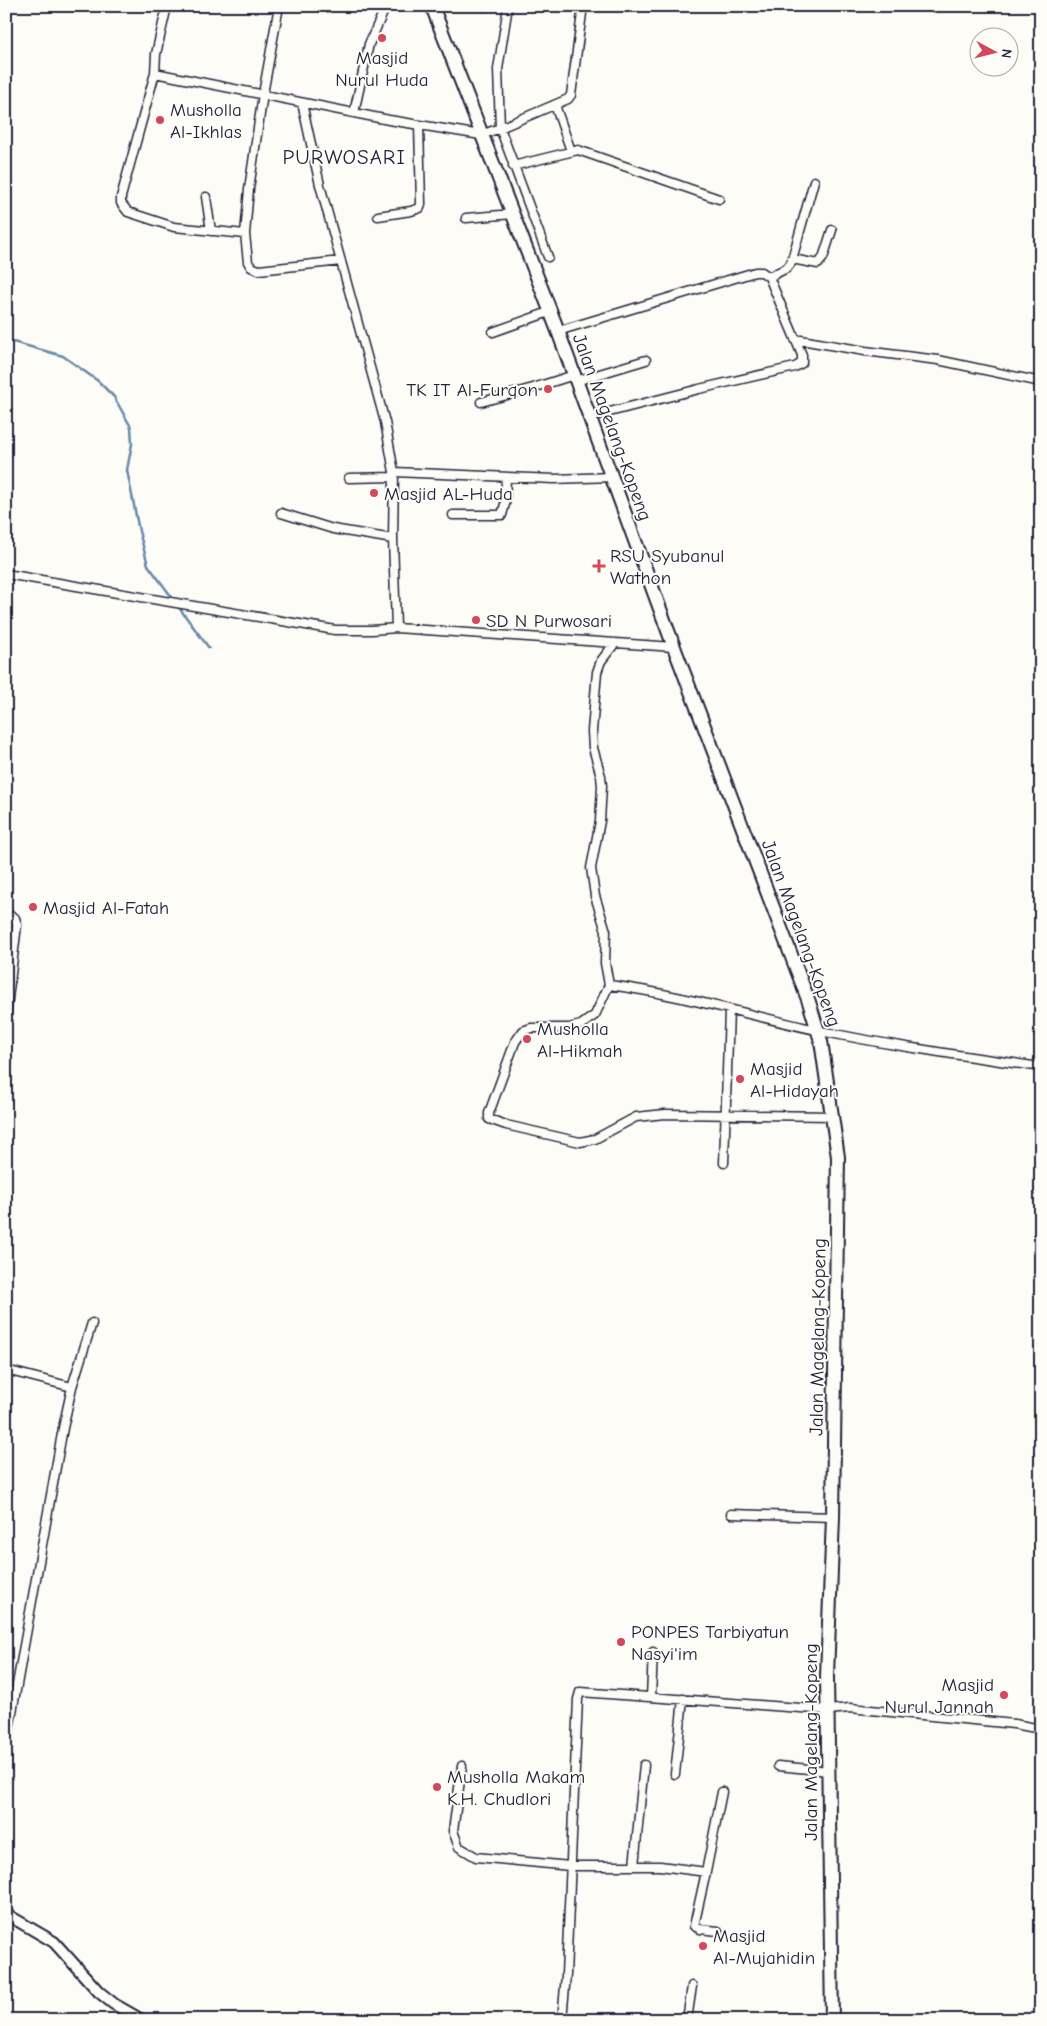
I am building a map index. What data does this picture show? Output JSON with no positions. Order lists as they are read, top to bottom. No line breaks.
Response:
{"streets":{"main road":["Jalan Magelang-Kopeng"]},"districts":["PURWOSARI"],"places":{"other":["Masjid Nurul Huda","Musholla Al-Ikhlas","TK IT Al-Furqon","Masjid AL-Huda","SD N Purwosari","Masjid Al-Fatah","Musholla Al-Hikmah","Masjid Al-Hidayah","PONPES Tarbiyatun Nasyi'im","Masjid Nurul Jannah","Musholla Makam K.H. Chudlori","Masjid Al-Mujahidin"],"health":["RSU Syubanul Wathon"]},"north":"right"}
